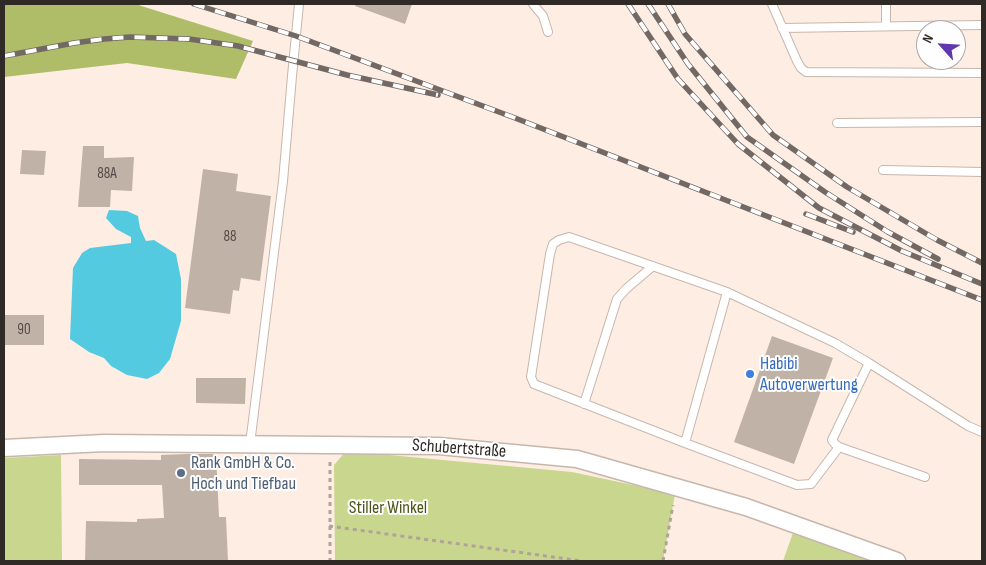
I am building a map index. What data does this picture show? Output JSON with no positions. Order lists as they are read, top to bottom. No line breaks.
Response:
{"streets":{"street":["Schubertstraße"]},"parks":["Stiller Winkel"],"places":["Habibi Autoverwertung","Rank GmbH & Co. Hoch und Tiefbau"],"house_numbers":["88A","88","90"],"north":"top left"}
